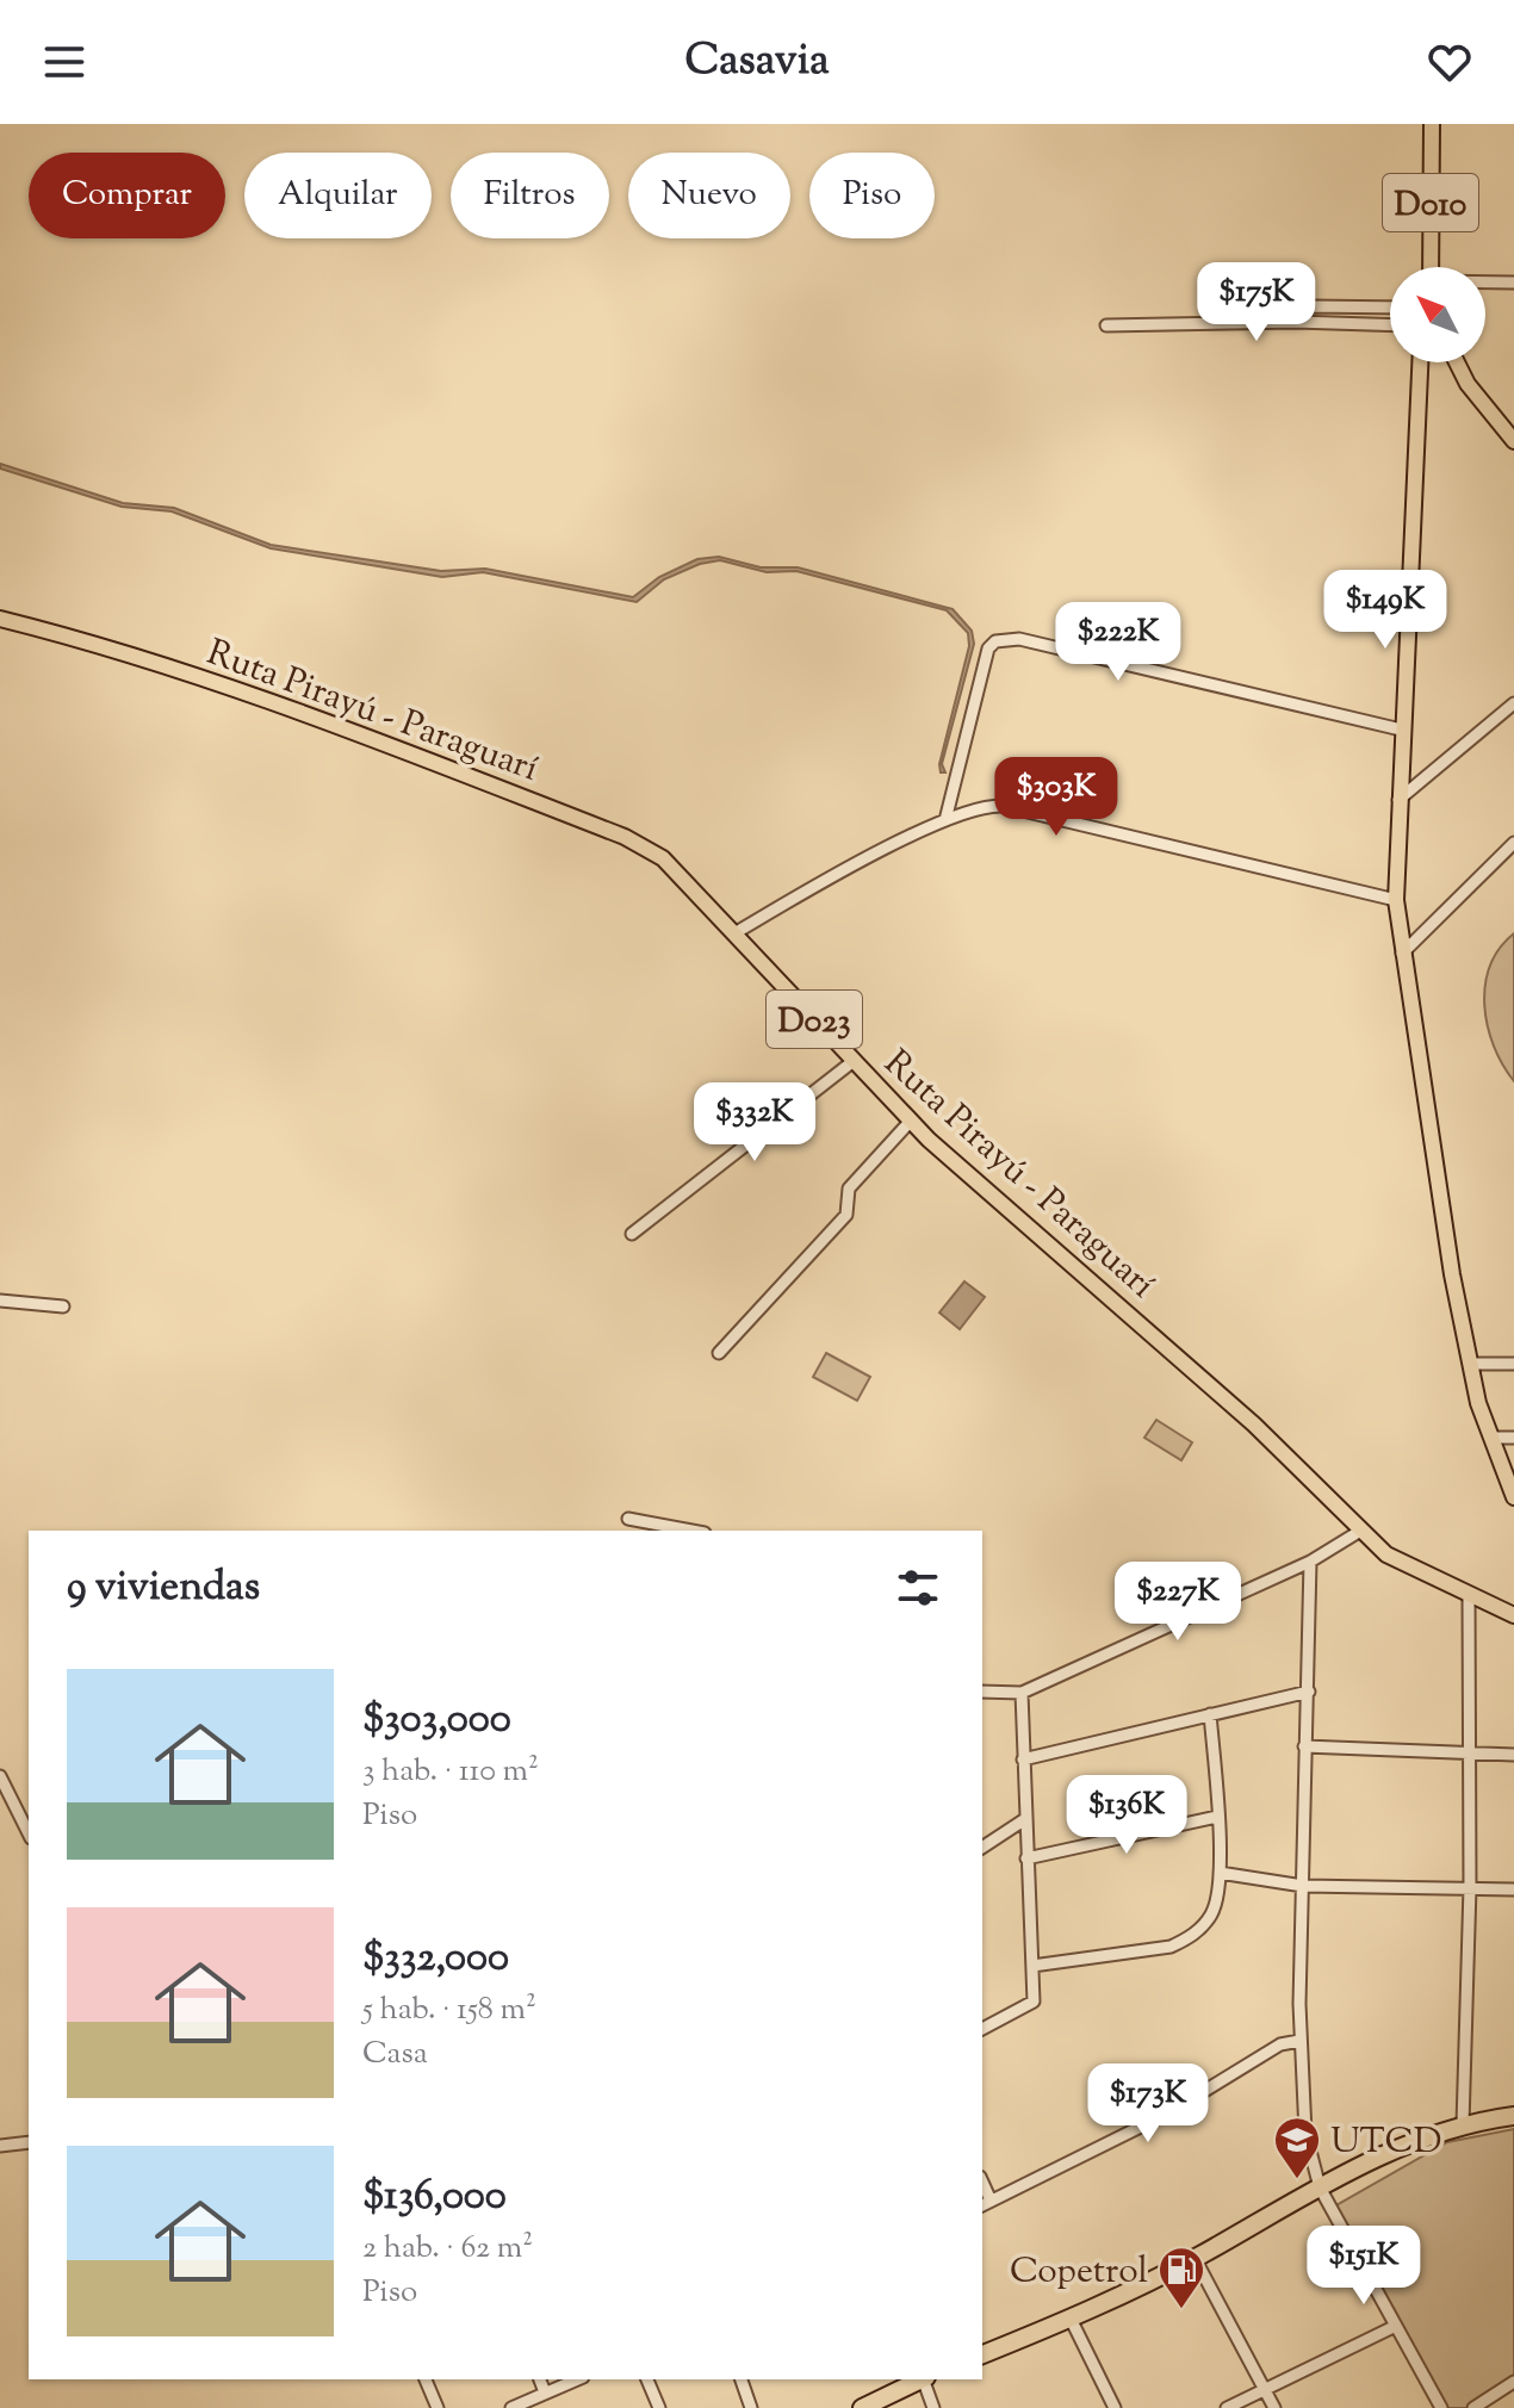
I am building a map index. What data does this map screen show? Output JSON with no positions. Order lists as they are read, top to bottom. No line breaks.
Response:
{"streets":{"main road":["D010","Ruta Pirayú - Paraguarí","D023"]},"places":{"school or university":["UTCD"],"fuel station":["Copetrol"]},"north":"top left","page":{"header":"Casavia","chip":["Comprar","Alquilar","Filtros","Nuevo","Piso"],"price":["$175K","$149K","$222K","$303K","$332K","$227K","$136K","$173K","$151K"],"heading":"9 viviendas","list":[{"name":"$303,000","note":"3 hab. · 110 m² · Piso"},{"name":"$332,000","note":"5 hab. · 158 m² · Casa"},{"name":"$136,000","note":"2 hab. · 62 m² · Piso"}]}}
